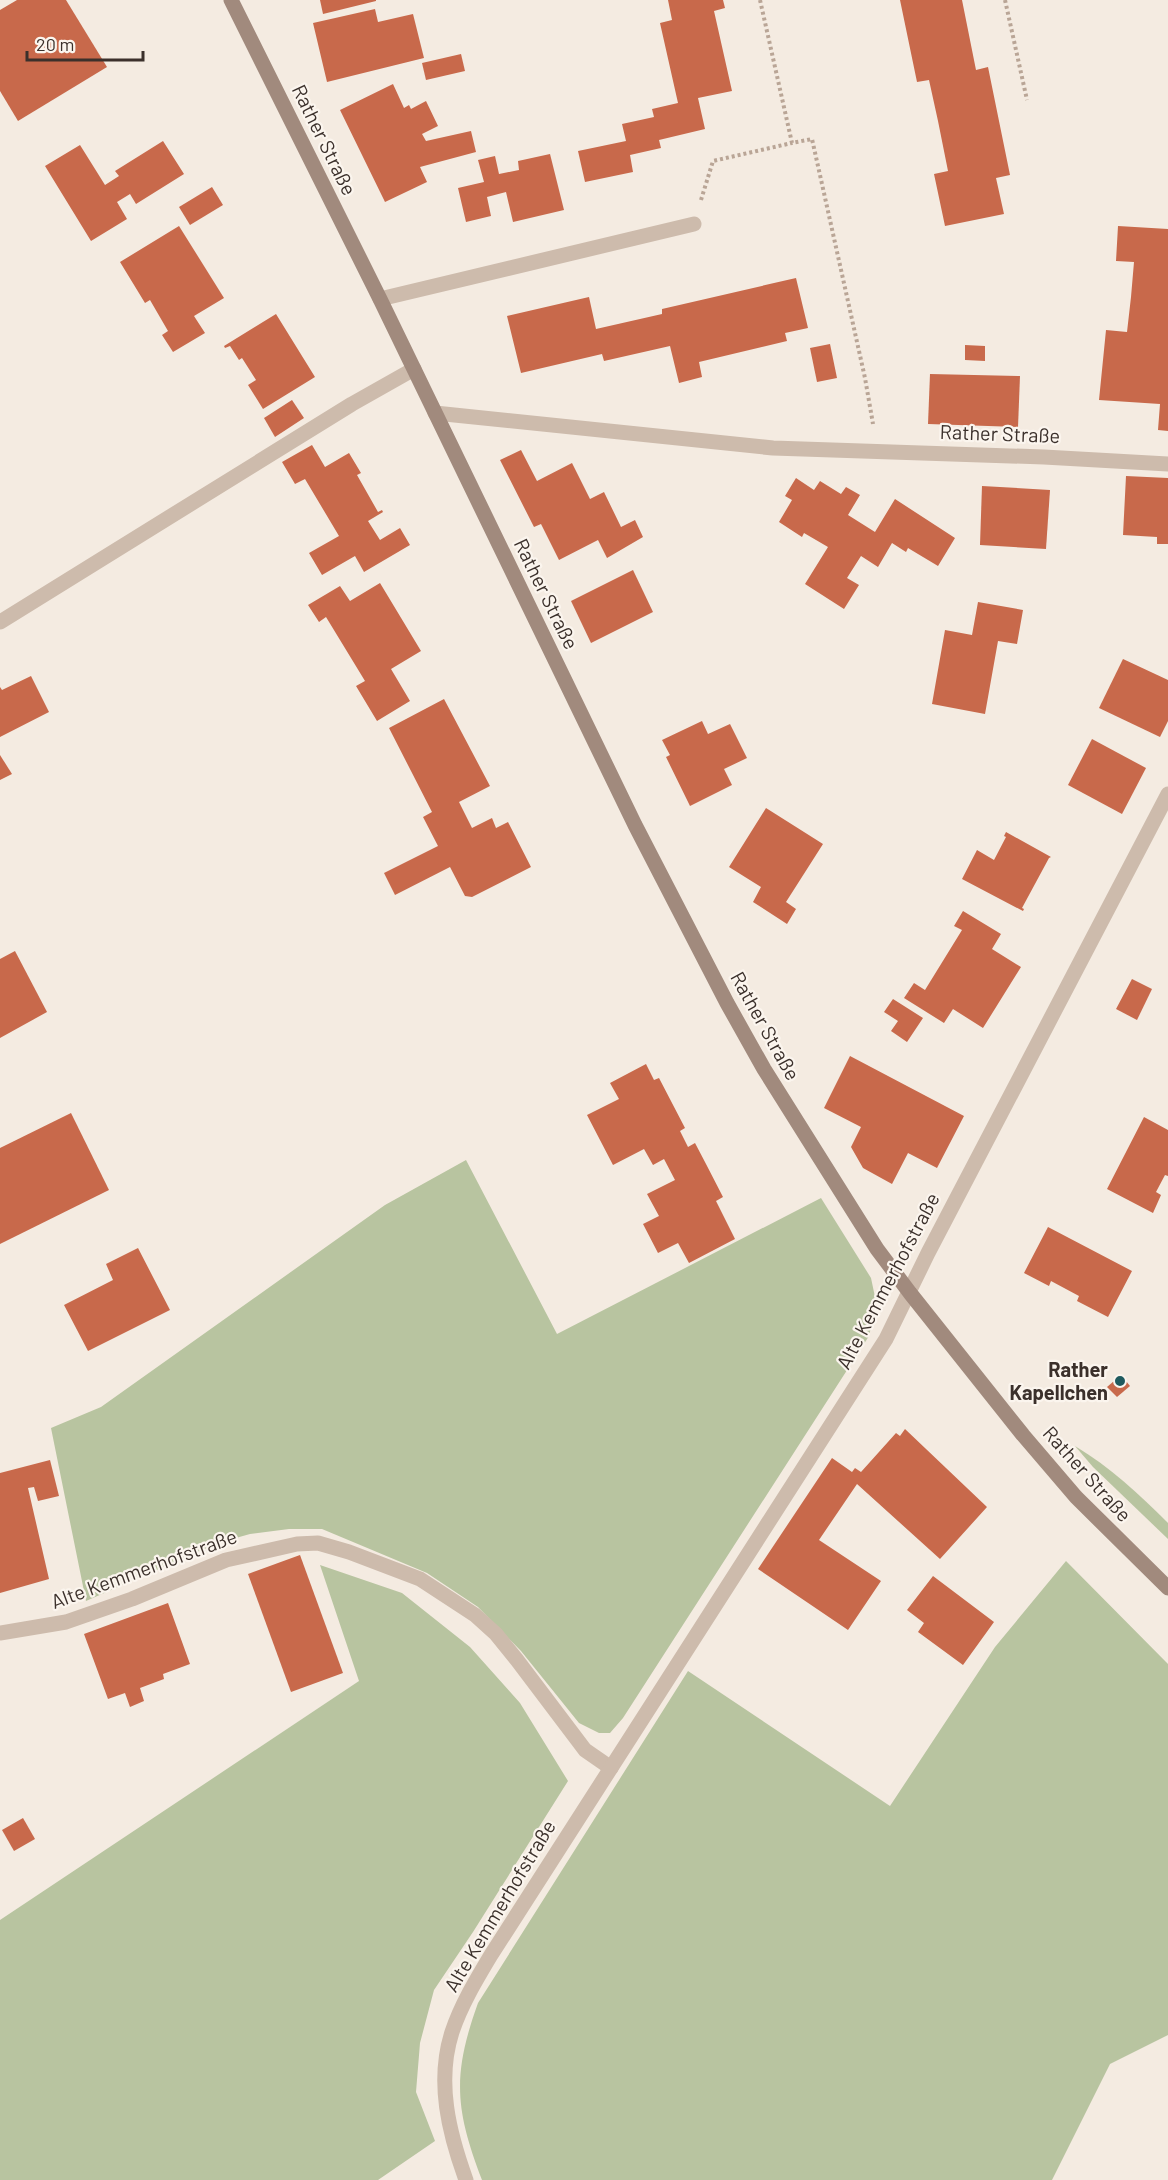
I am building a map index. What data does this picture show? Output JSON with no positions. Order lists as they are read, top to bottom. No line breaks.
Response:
{"streets":{"street":["Rather Straße","Alte Kemmerhofstraße"]},"crossings":[["Rather Straße","Alte Kemmerhofstraße"]],"places":["Rather Kapellchen"],"scale_bar":"20 m"}
